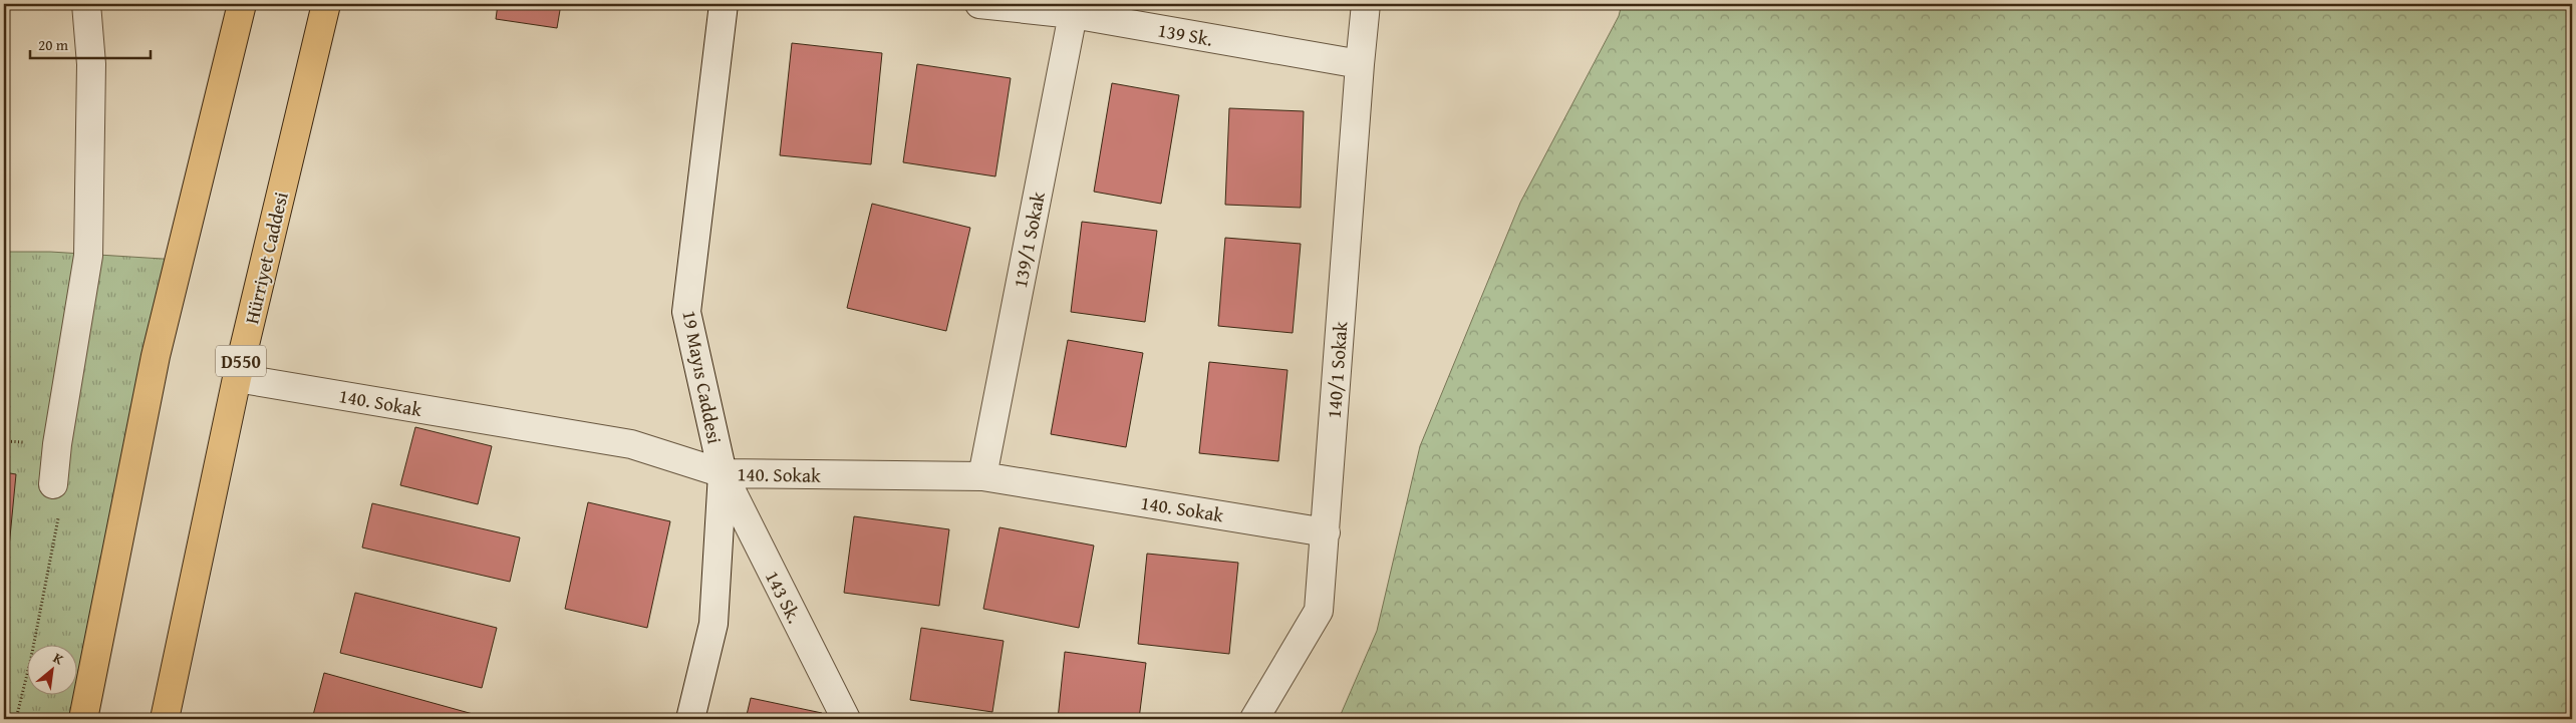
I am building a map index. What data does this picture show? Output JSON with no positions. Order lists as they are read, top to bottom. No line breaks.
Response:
{"streets":{"highway":["Hürriyet Caddesi","D550"],"street":["139 Sk.","139/1 Sokak","140/1 Sokak","19 Mayıs Caddesi","140. Sokak","143 Sk."]},"crossings":[["139 Sk.","139/1 Sokak"],["139 Sk.","140/1 Sokak"],["139/1 Sokak","140. Sokak"],["Hürriyet Caddesi","140. Sokak"],["140/1 Sokak","140. Sokak"],["19 Mayıs Caddesi","140. Sokak"],["19 Mayıs Caddesi","143 Sk."],["140. Sokak","143 Sk."]],"scale_bar":"20 m","north":"top right"}
